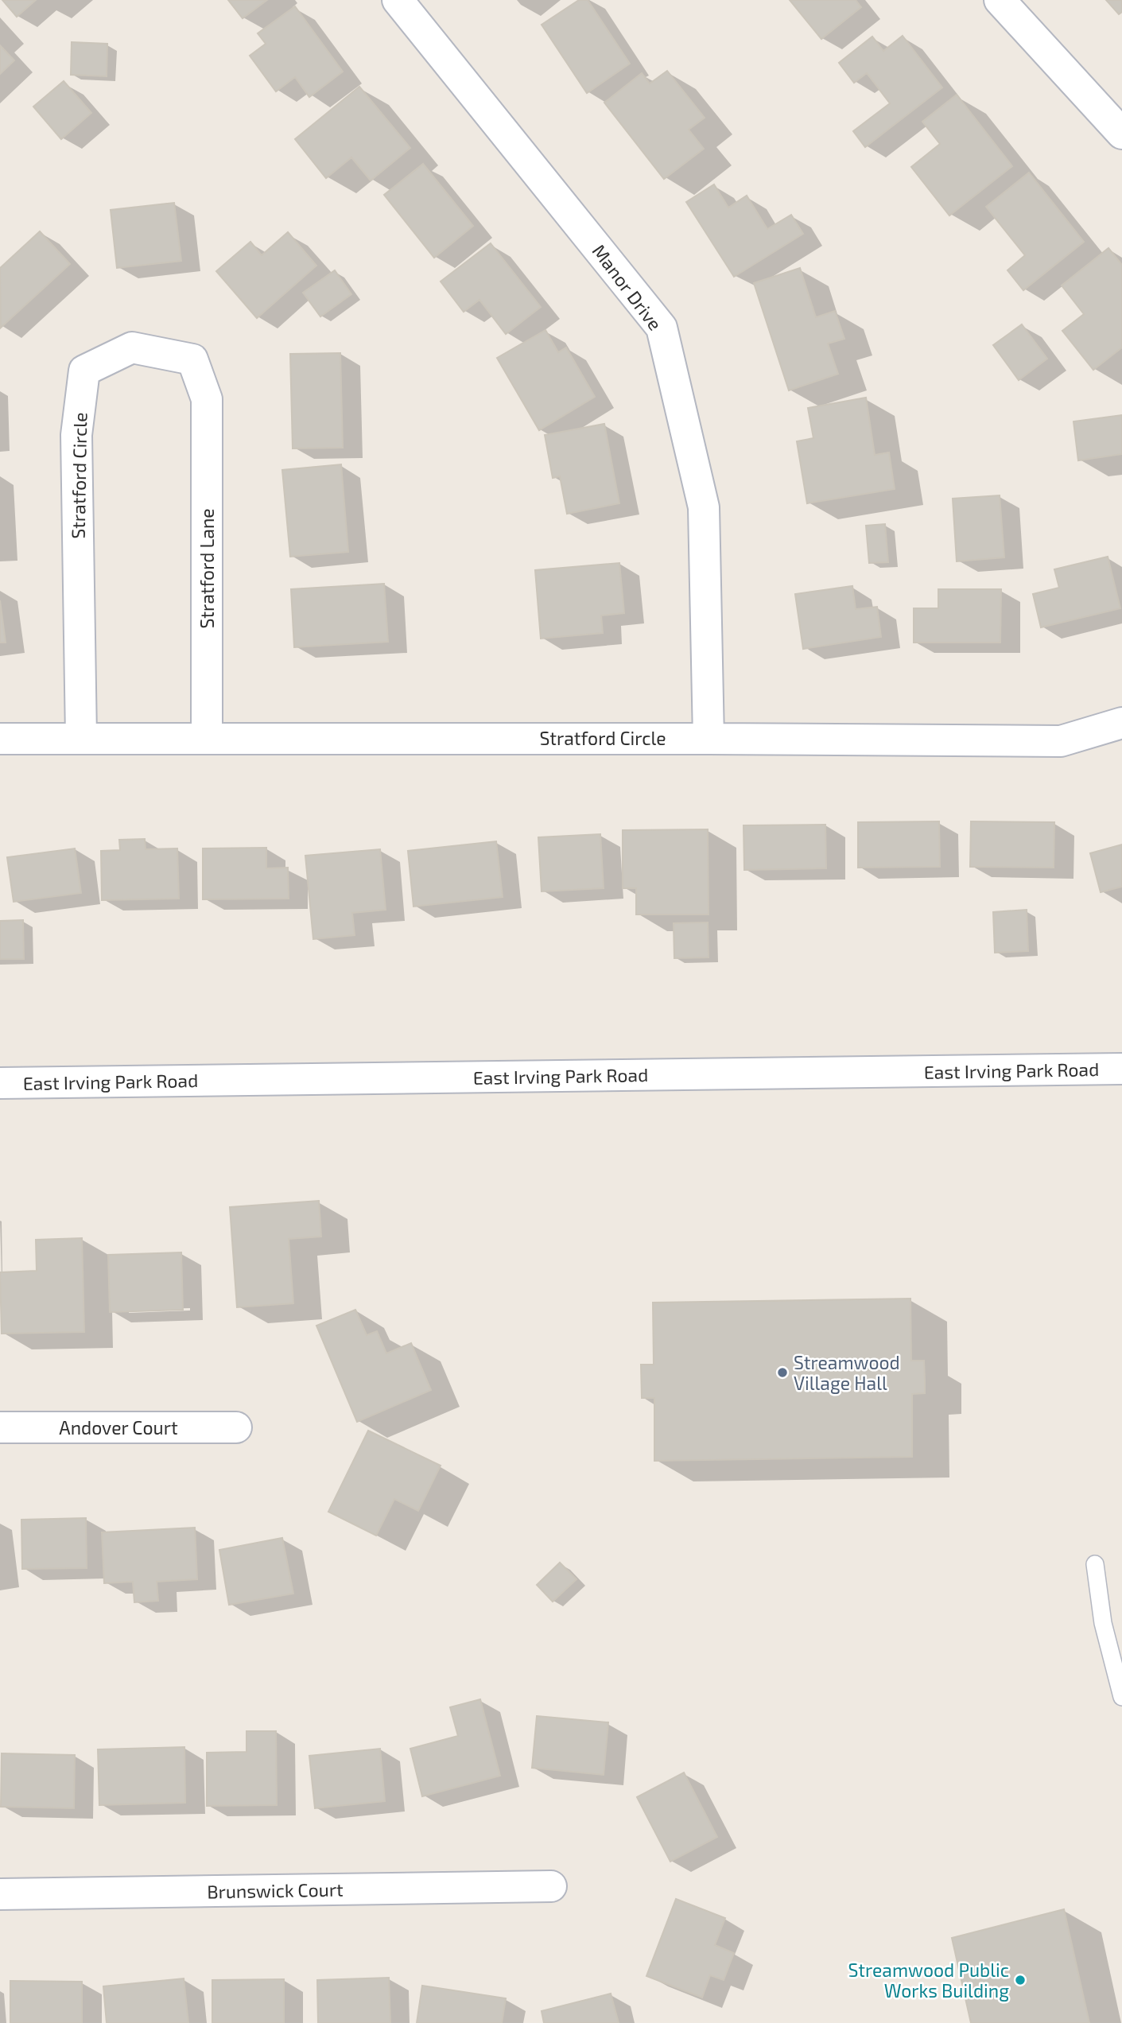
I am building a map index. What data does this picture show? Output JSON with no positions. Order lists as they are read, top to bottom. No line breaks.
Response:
{"streets":{"street":["Manor Drive","Stratford Circle","Stratford Lane","East Irving Park Road","Andover Court","Brunswick Court"]},"crossings":[["Manor Drive","Stratford Circle"],["Stratford Circle","Stratford Lane"]],"places":["Streamwood Village Hall","Streamwood Public Works Building"]}
